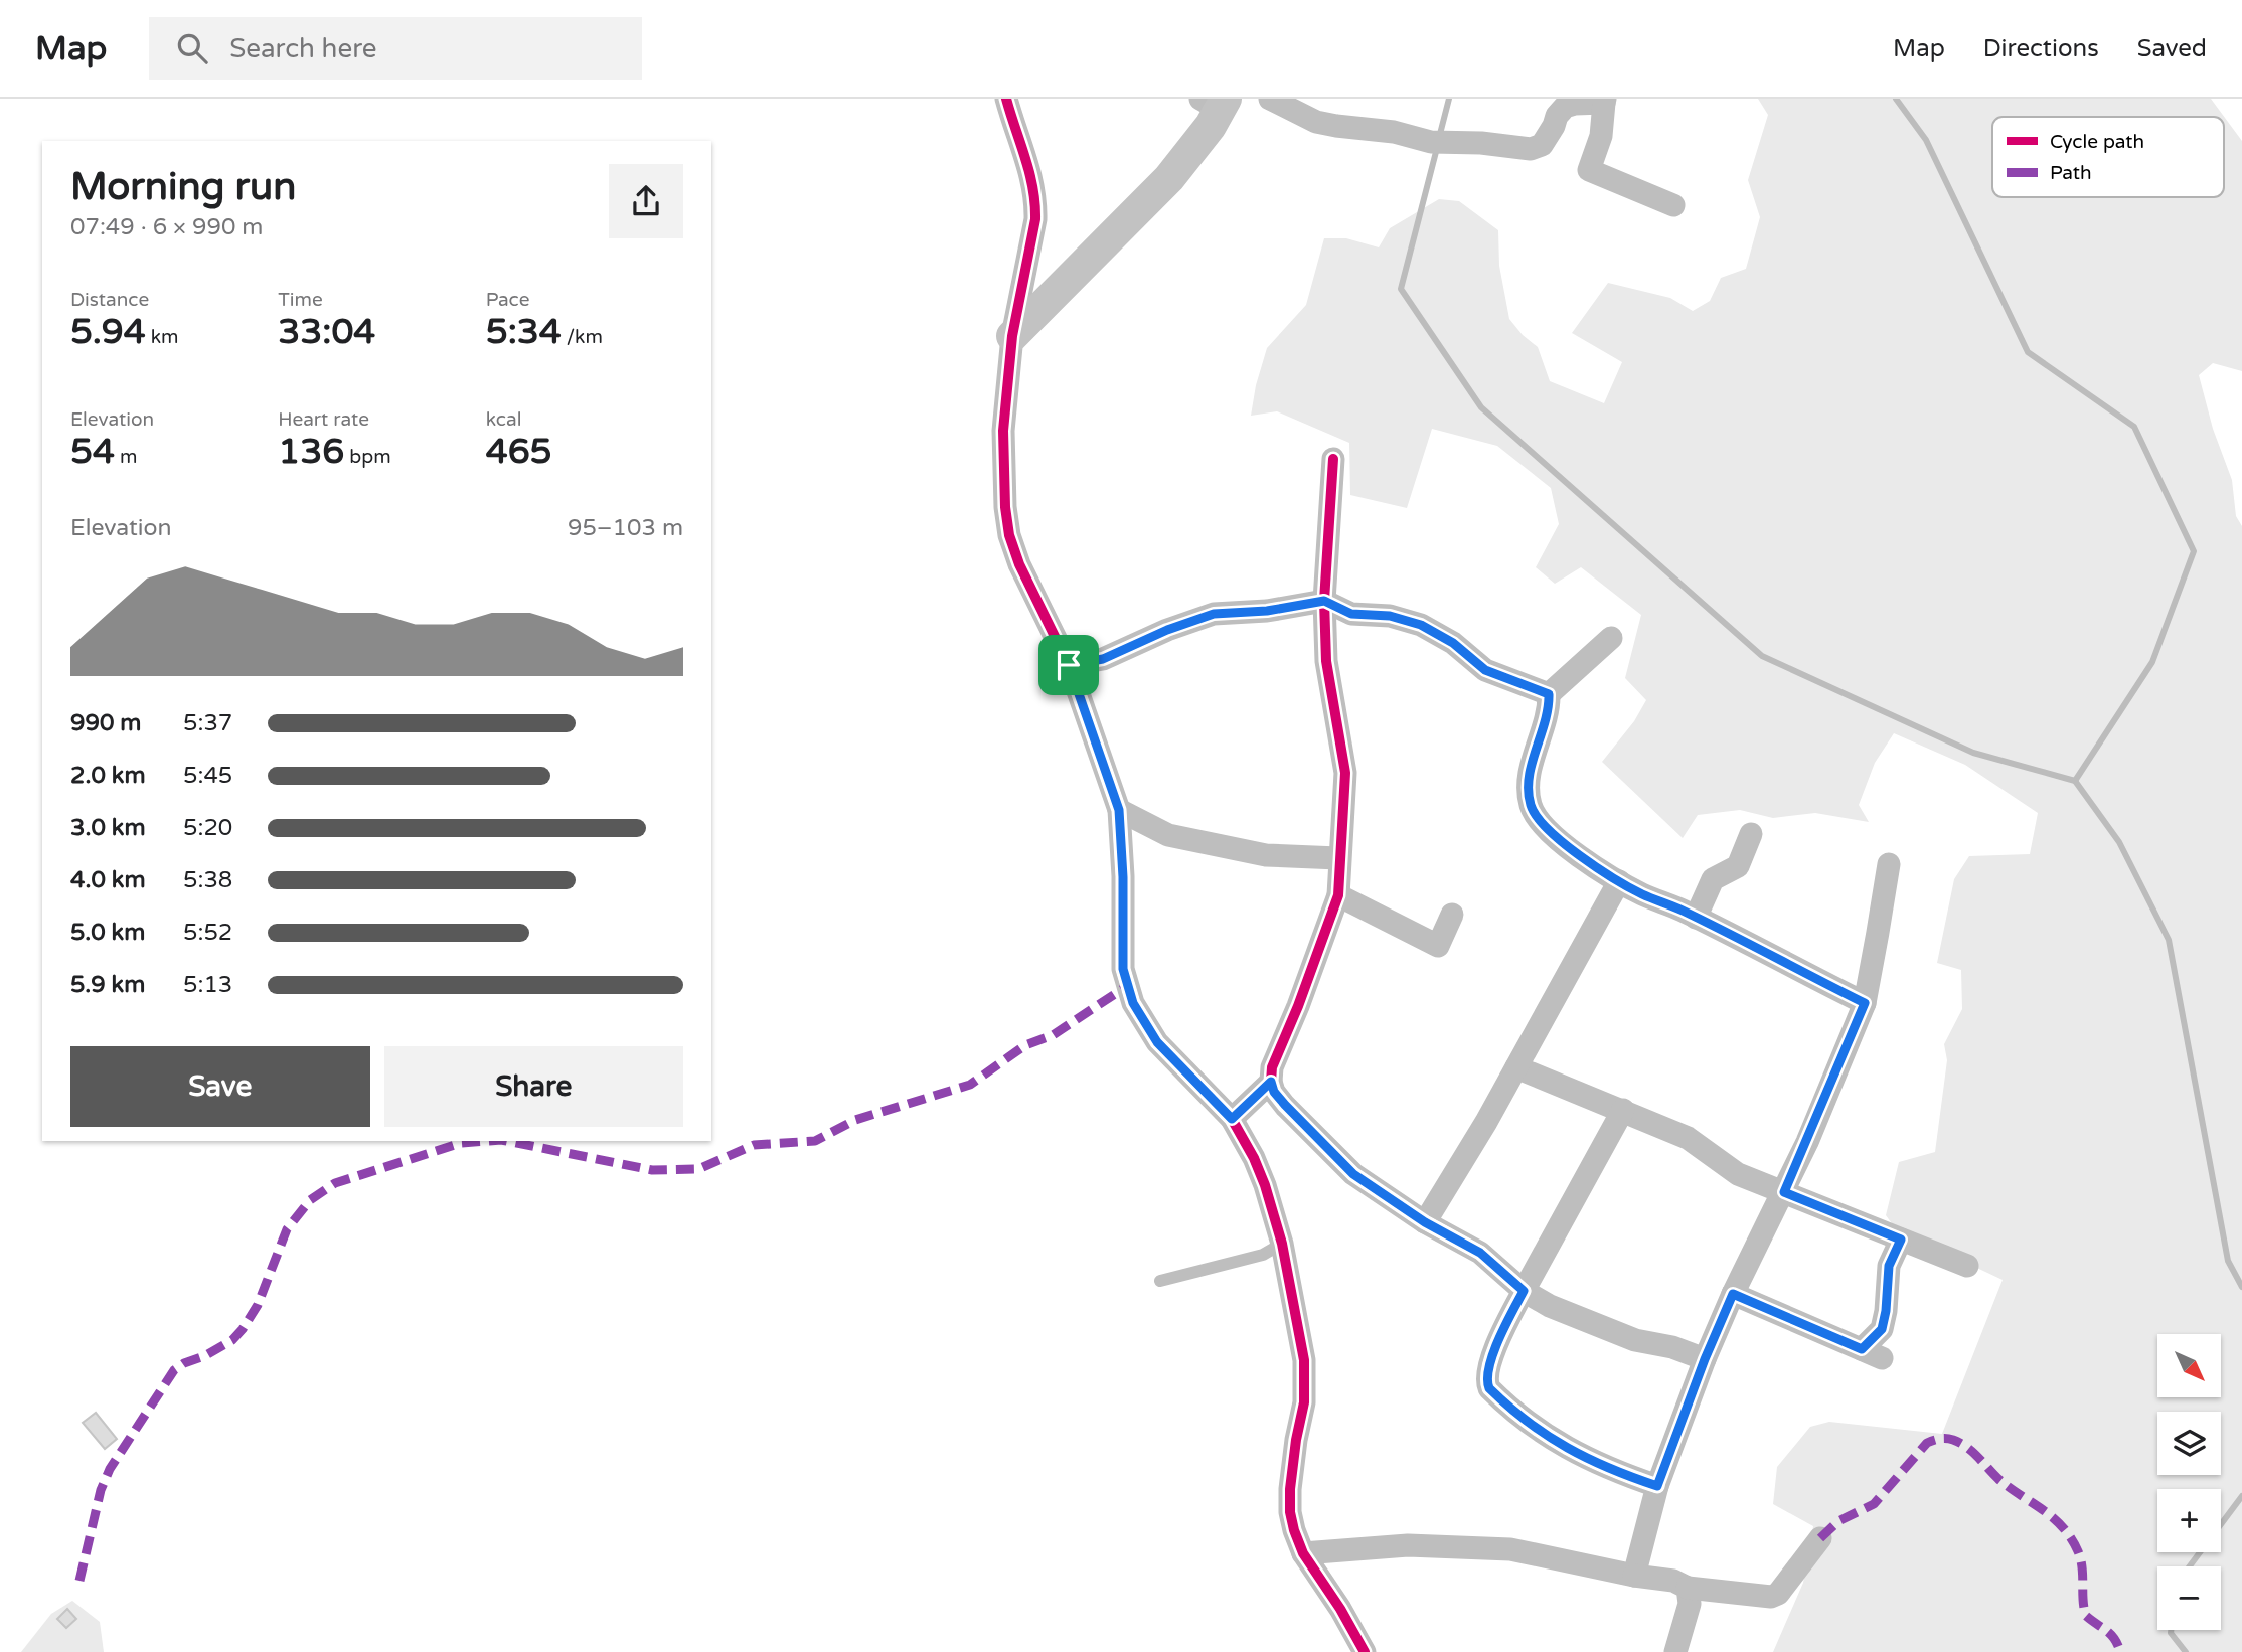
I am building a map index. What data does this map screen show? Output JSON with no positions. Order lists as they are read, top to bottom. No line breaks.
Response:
{"legend":["Cycle path","Path"],"north":"bottom right","page":{"header":"Map","search":"Search here","nav":["Map","Directions","Saved"],"heading":["Morning run","07:49 · 6 × 990 m"],"stats":[["Distance","5.94 km"],["Time","33:04"],["Pace","5:34 /km"],["Elevation","54 m"],["Heart rate","136 bpm"],["kcal","465"]],"chart":["Elevation","95–103 m"],"list":[{"name":"990 m","note":"5:37"},{"name":"2.0 km","note":"5:45"},{"name":"3.0 km","note":"5:20"},{"name":"4.0 km","note":"5:38"},{"name":"5.0 km","note":"5:52"},{"name":"5.9 km","note":"5:13"}],"buttons":["Save","Share"],"map_buttons":["+","−"]}}
